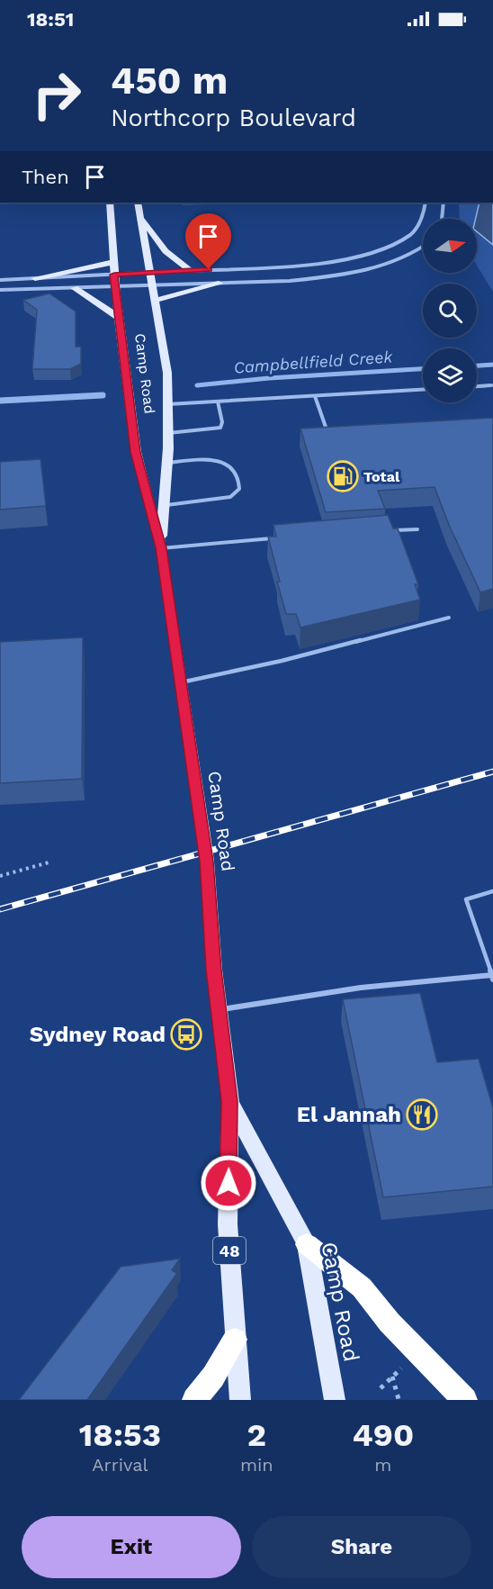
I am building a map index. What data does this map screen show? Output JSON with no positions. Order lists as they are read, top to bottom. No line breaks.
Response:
{"streets":{"main road":["Camp Road","48"]},"water":["Campbellfield Creek"],"places":{"fuel station":["Total"],"bus stop":["Sydney Road"],"restaurant":["El Jannah"]},"north":"right","page":{"status":"18:51","turn":["450 m","Northcorp Boulevard"],"then":"Then","eta":["18:53","Arrival","2","min","490","m"],"buttons":["Exit","Share"]}}
